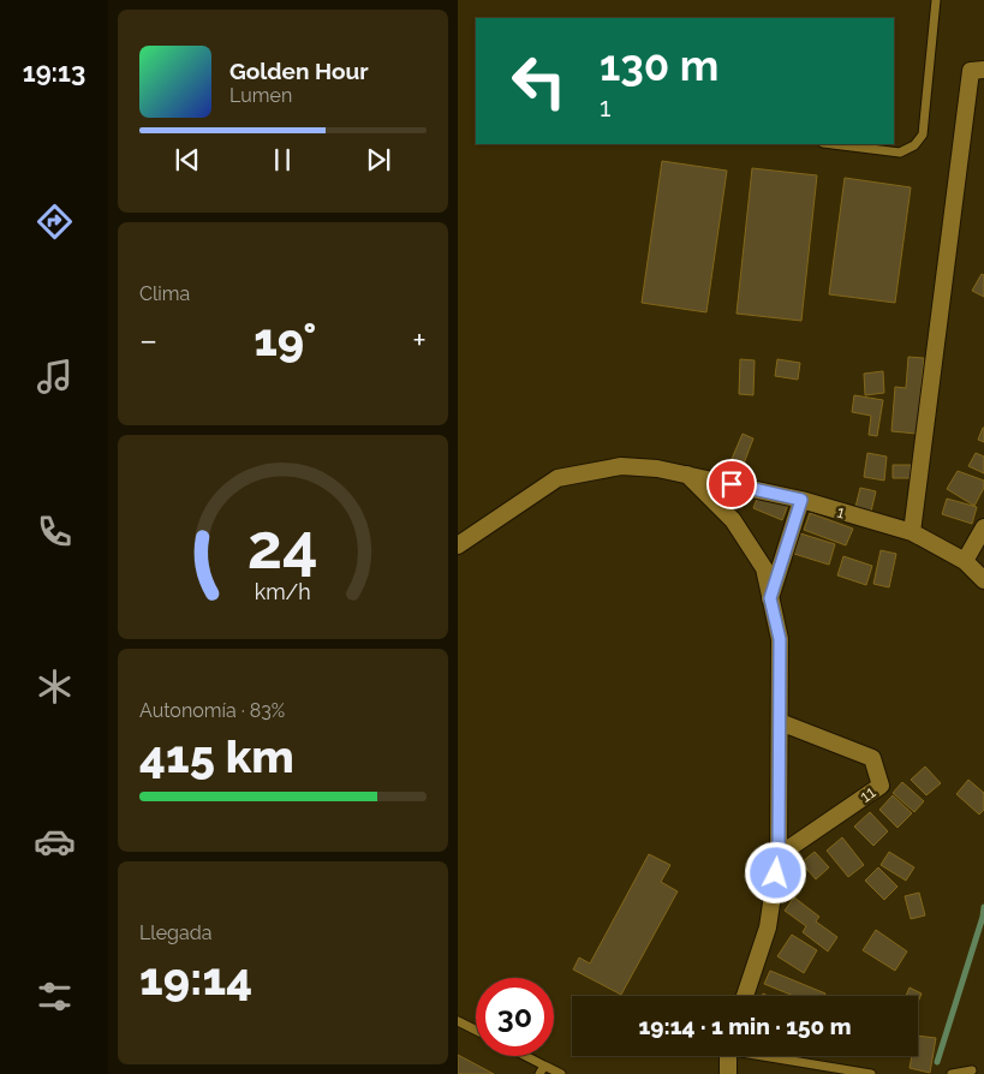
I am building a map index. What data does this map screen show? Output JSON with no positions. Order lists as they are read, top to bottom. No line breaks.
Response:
{"streets":{"street":["1","11"]},"page":{"tabs":"19:13","turn":["130 m","1"],"song":["Golden Hour","Lumen"],"tile":["Clima",["Autonomía · 83%","415 km"],["Llegada","19:14"]],"heat":["−","19°","+"],"limit":"30","trip":"19:14 · 1 min · 150 m","gauge":["24","km/h"]}}
